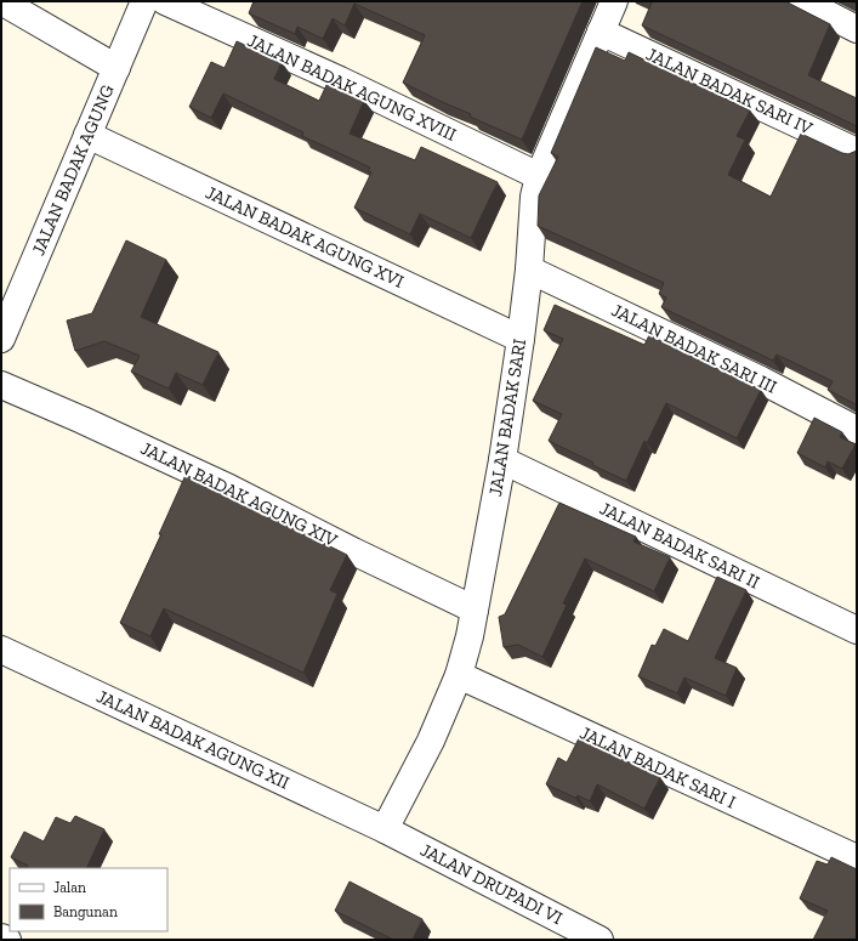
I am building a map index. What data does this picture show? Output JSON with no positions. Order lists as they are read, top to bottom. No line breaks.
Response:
{"streets":{"street":["JALAN BADAK AGUNG XVIII","JALAN BADAK SARI IV","JALAN BADAK AGUNG","JALAN BADAK AGUNG XVI","JALAN BADAK SARI III","JALAN BADAK SARI","JALAN BADAK AGUNG XIV","JALAN BADAK SARI II","JALAN BADAK AGUNG XII","JALAN BADAK SARI I","JALAN DRUPADI VI"]},"crossings":[["JALAN BADAK AGUNG XVIII","JALAN BADAK SARI"],["JALAN BADAK SARI IV","JALAN BADAK SARI"],["JALAN BADAK AGUNG","JALAN BADAK AGUNG XVI"],["JALAN BADAK AGUNG XVI","JALAN BADAK SARI"],["JALAN BADAK SARI III","JALAN BADAK SARI"],["JALAN BADAK SARI","JALAN BADAK AGUNG XIV"],["JALAN BADAK SARI","JALAN BADAK SARI II"],["JALAN BADAK SARI","JALAN BADAK AGUNG XII"],["JALAN BADAK SARI","JALAN BADAK SARI I"],["JALAN BADAK SARI","JALAN DRUPADI VI"],["JALAN BADAK AGUNG XII","JALAN DRUPADI VI"]],"legend":["Jalan","Bangunan"]}
